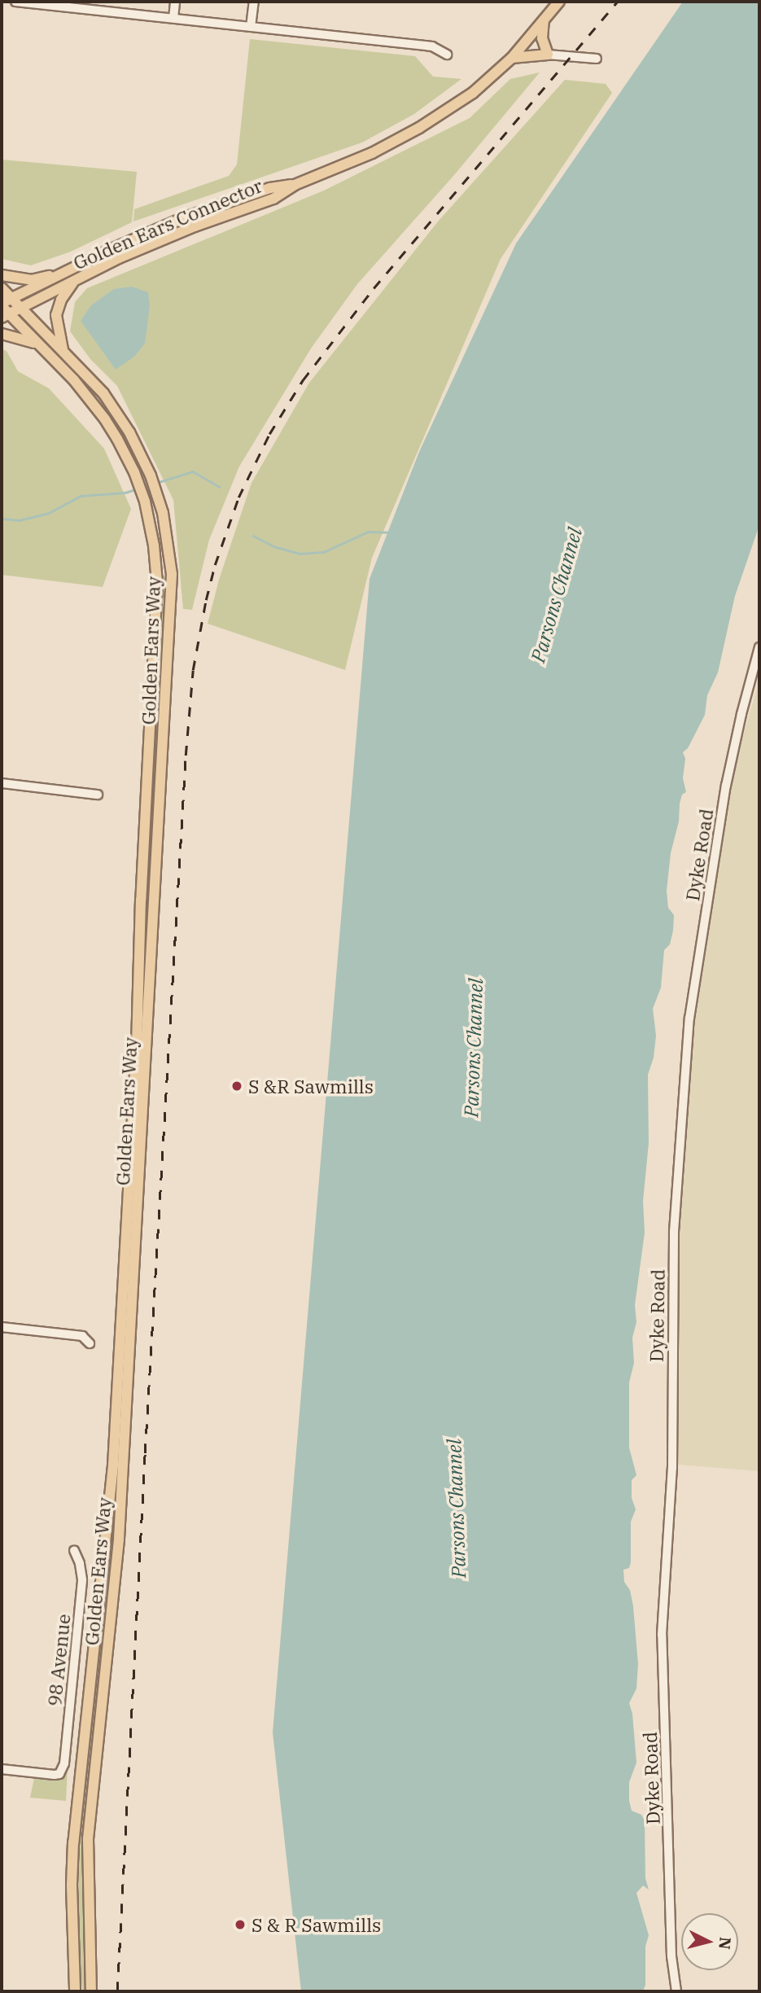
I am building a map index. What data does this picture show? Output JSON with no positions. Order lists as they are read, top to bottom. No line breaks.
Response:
{"streets":{"main road":["Golden Ears Connector","Golden Ears Way"],"street":["Dyke Road","98 Avenue"]},"crossings":[["Golden Ears Connector","Golden Ears Way"]],"water":["Parsons Channel"],"places":["S &R Sawmills","S & R Sawmills"],"north":"right"}
